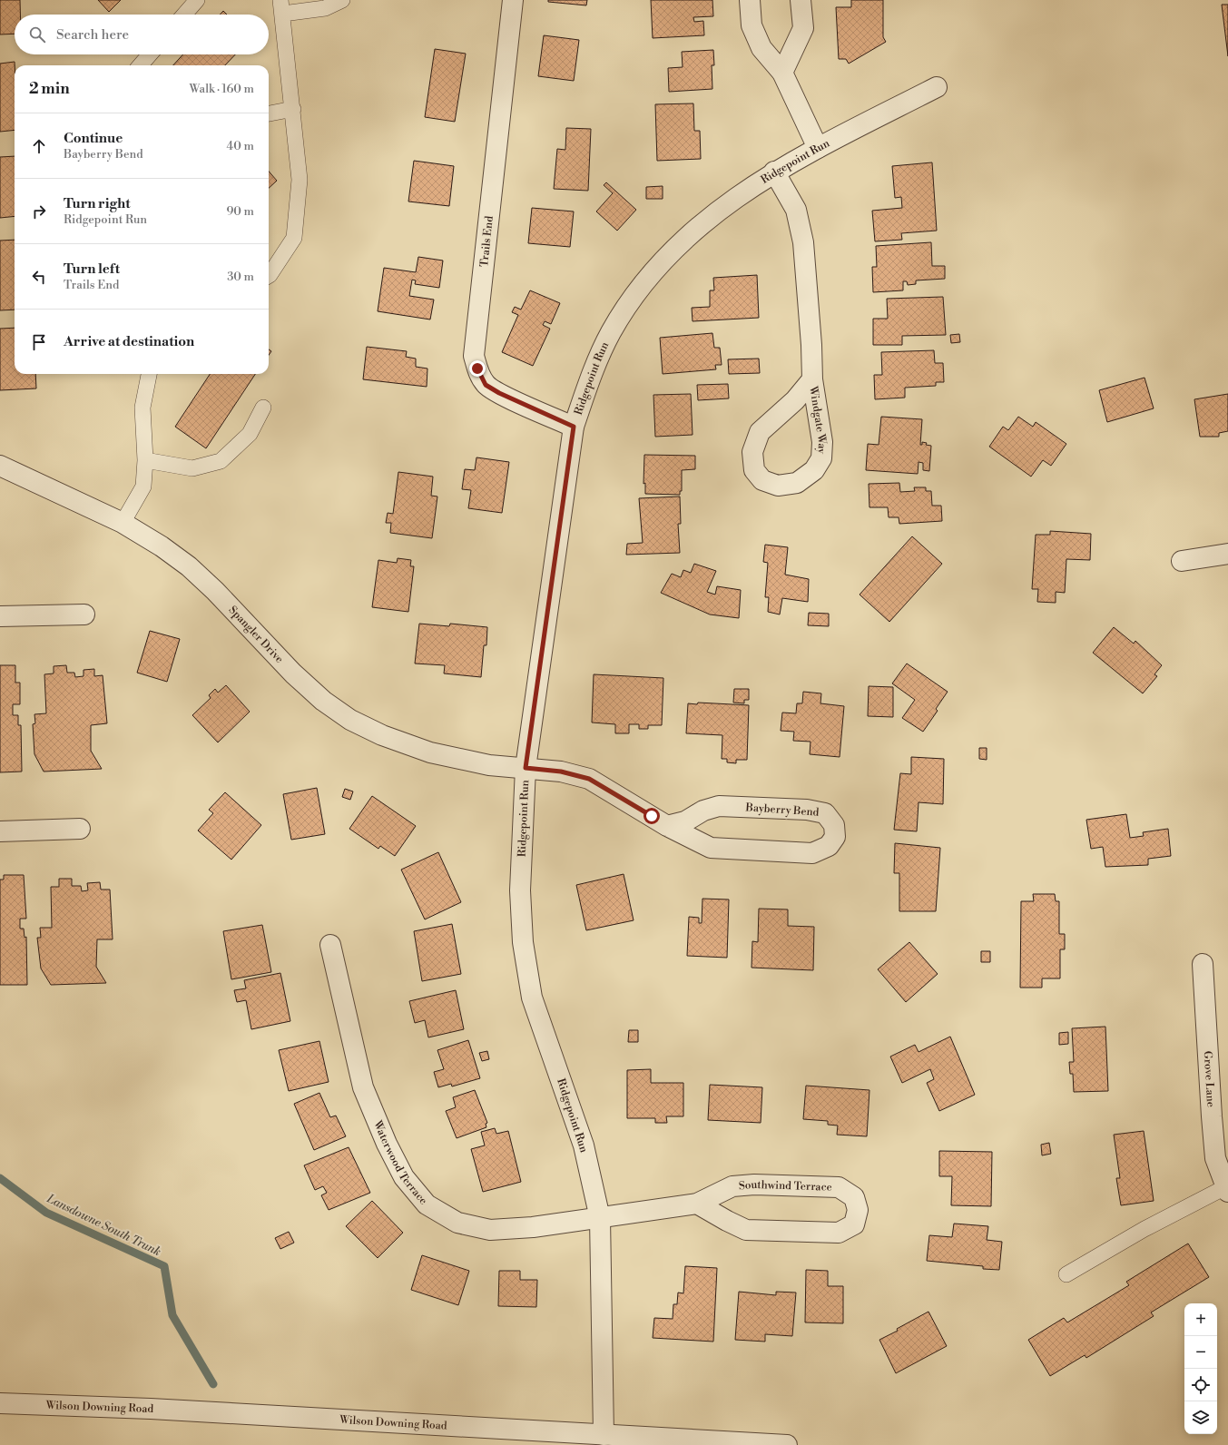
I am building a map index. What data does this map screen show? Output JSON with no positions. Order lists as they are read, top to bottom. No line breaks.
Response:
{"streets":{"street":["Ridgepoint Run","Trails End","Windgate Way","Spangler Drive","Bayberry Bend","Grove Lane","Waterwood Terrace","Southwind Terrace","Wilson Downing Road"]},"crossings":[["Ridgepoint Run","Trails End"],["Ridgepoint Run","Windgate Way"],["Ridgepoint Run","Spangler Drive"],["Ridgepoint Run","Bayberry Bend"],["Ridgepoint Run","Waterwood Terrace"],["Ridgepoint Run","Southwind Terrace"],["Ridgepoint Run","Wilson Downing Road"],["Spangler Drive","Bayberry Bend"],["Waterwood Terrace","Southwind Terrace"]],"water":["Lansdowne South Trunk"],"page":{"search":"Search here","heading":["2 min","Walk · 160 m"],"list":[["Continue","Bayberry Bend","40 m"],["Turn right","Ridgepoint Run","90 m"],["Turn left","Trails End","30 m"],"Arrive at destination"],"map_buttons":["+","−"]}}
